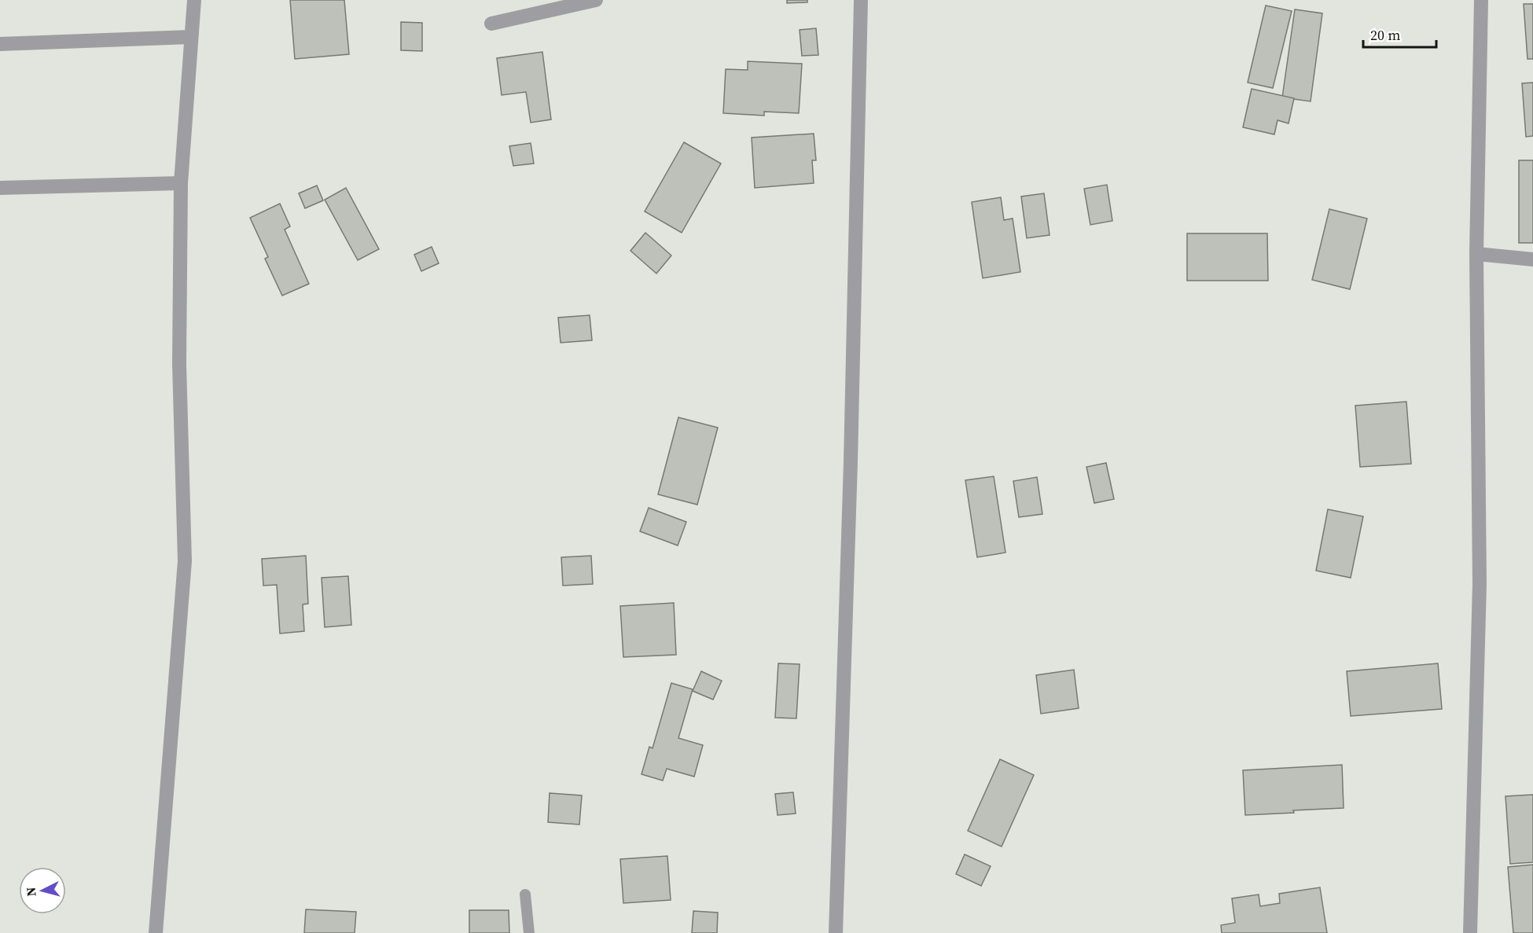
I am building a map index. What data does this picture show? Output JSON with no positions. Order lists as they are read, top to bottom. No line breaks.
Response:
{"scale_bar":"20 m","north":"left"}
